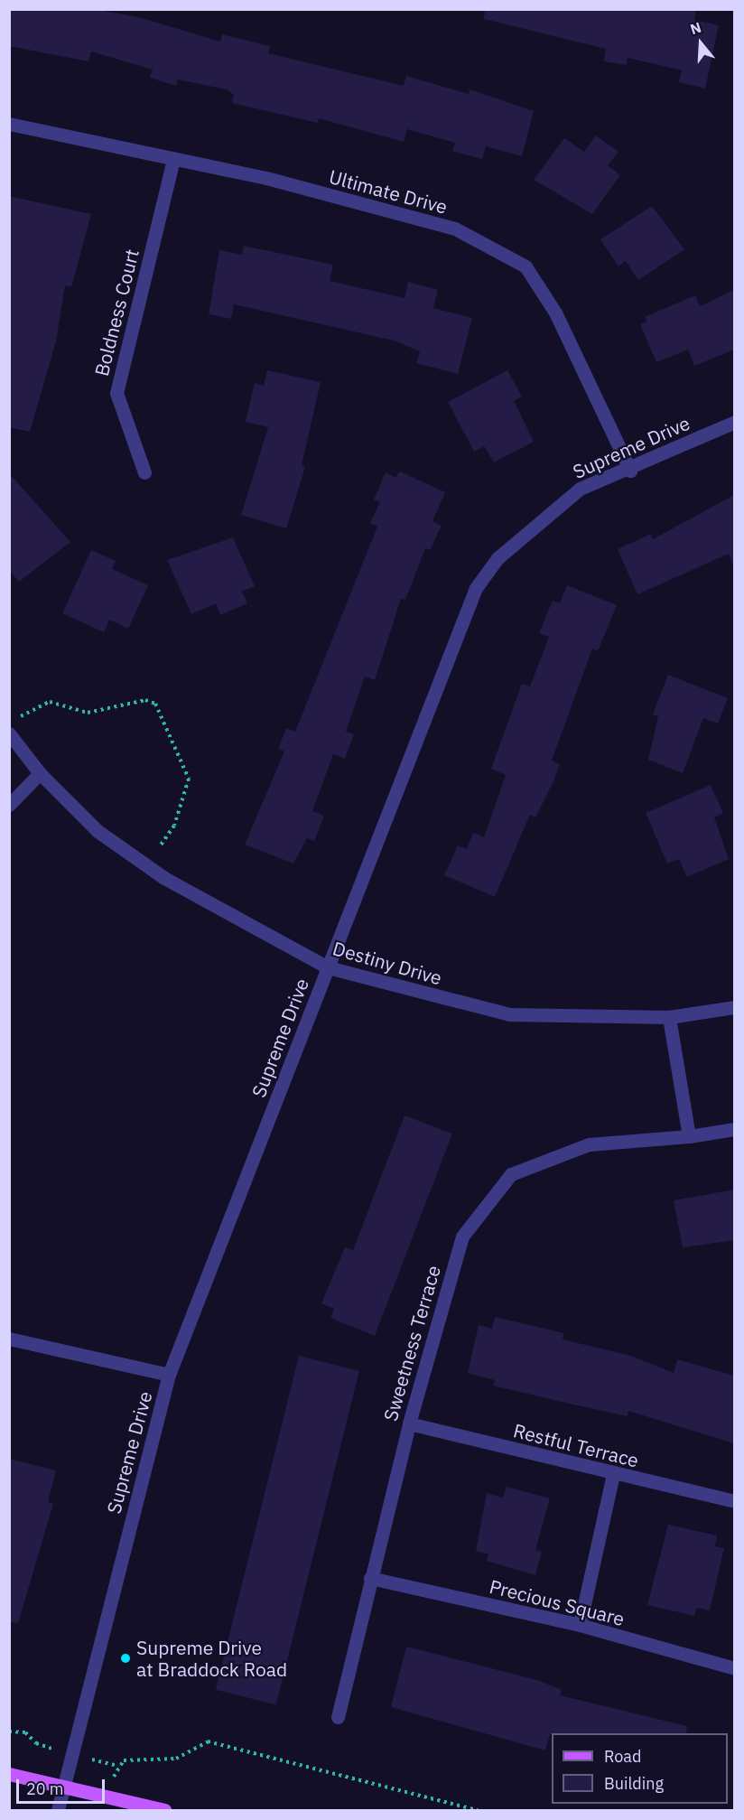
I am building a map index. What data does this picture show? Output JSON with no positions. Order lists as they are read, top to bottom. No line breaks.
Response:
{"streets":{"street":["Ultimate Drive","Boldness Court","Supreme Drive","Destiny Drive","Sweetness Terrace","Restful Terrace","Precious Square"]},"crossings":[["Ultimate Drive","Boldness Court"],["Ultimate Drive","Supreme Drive"],["Supreme Drive","Destiny Drive"],["Sweetness Terrace","Restful Terrace"],["Sweetness Terrace","Precious Square"]],"places":["Supreme Drive at Braddock Road"],"legend":["Road","Building"],"scale_bar":"20 m","north":"top"}
